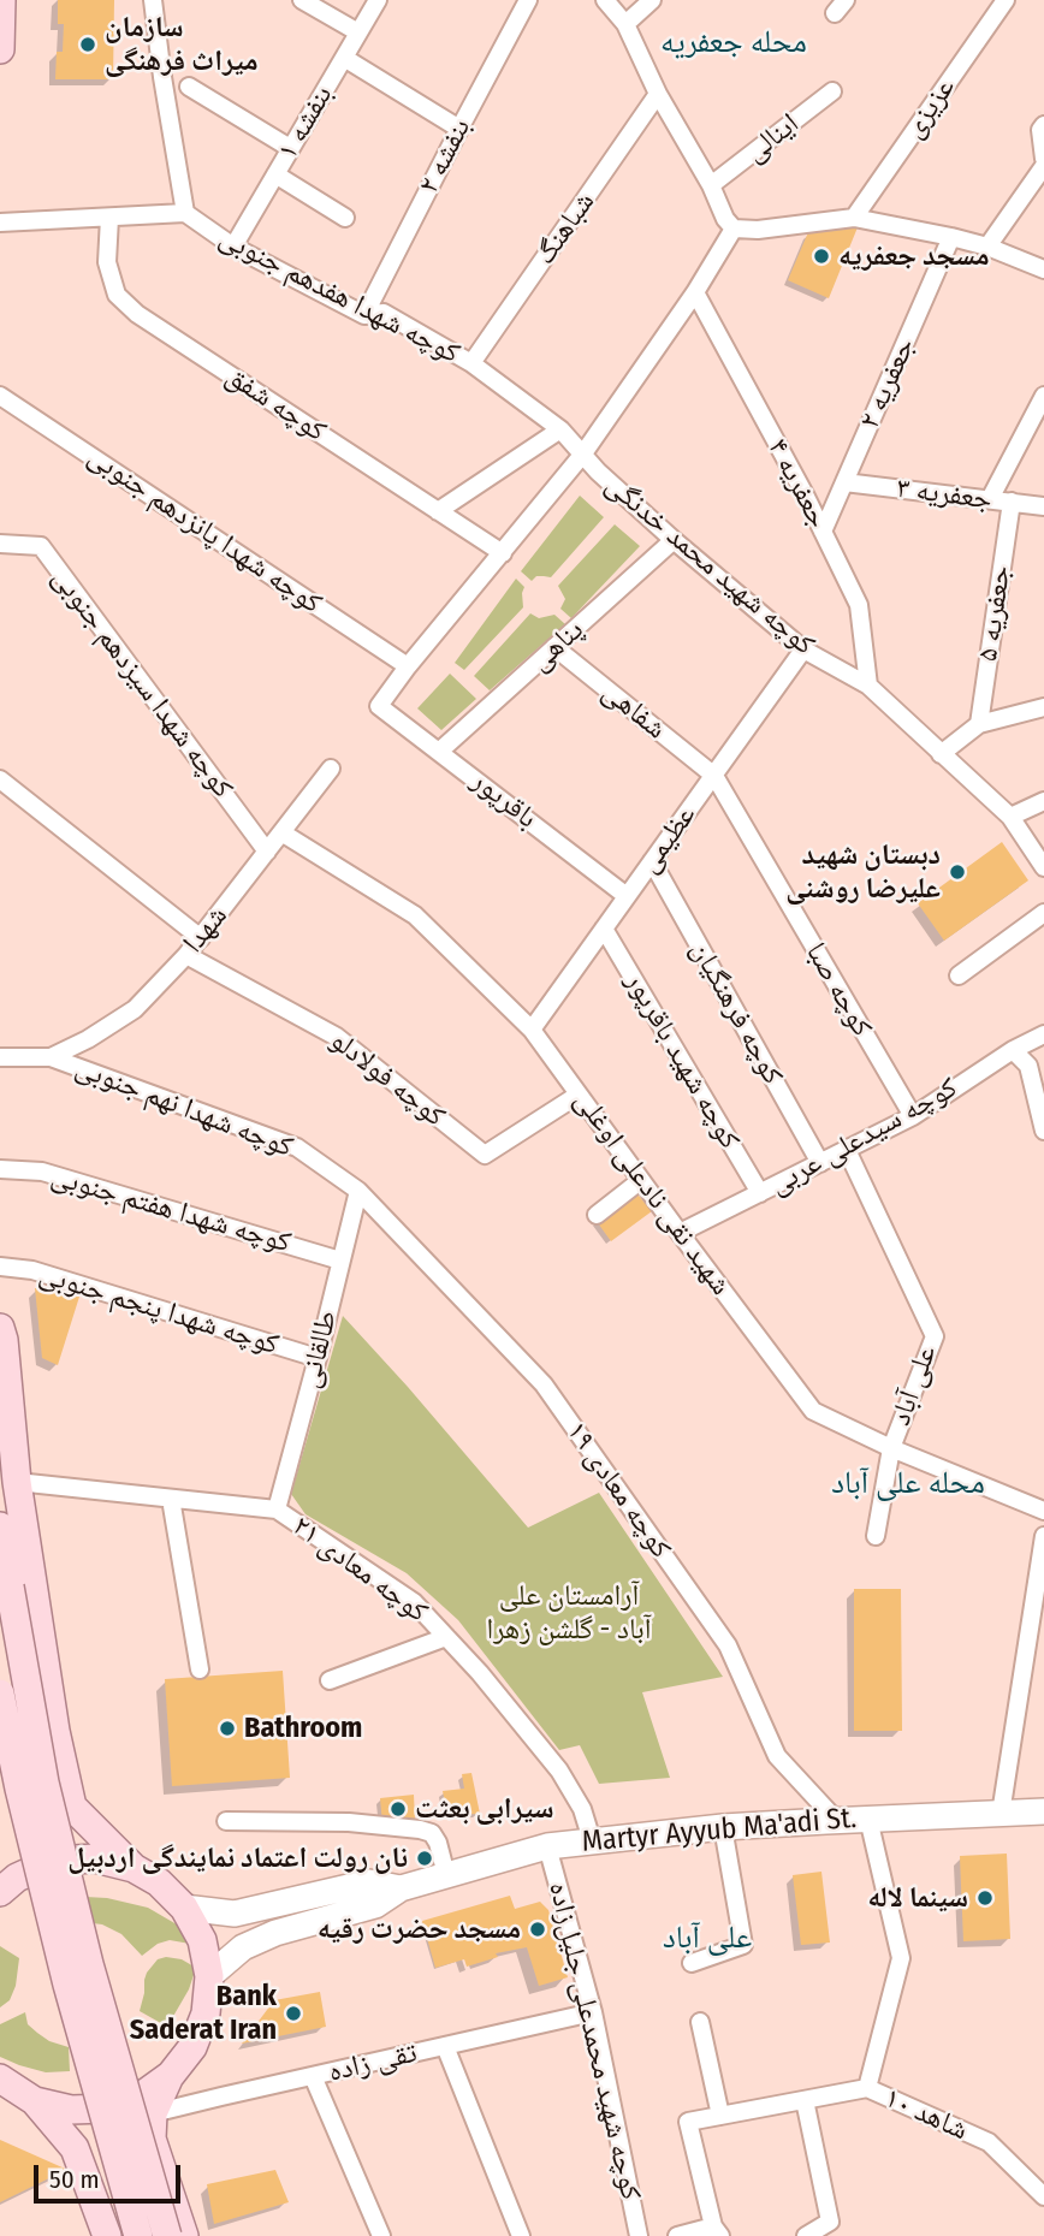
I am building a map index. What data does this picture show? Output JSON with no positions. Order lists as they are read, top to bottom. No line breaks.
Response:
{"streets":{"main road":["Martyr Ayyub Ma'adi St."],"street":["عزیزی","بنفشه ۱","اینالی","بنفشه ۲","شباهنگ","کوچه شهدا هفدهم جنوبی","جعفریه ۲","کوچه شفق","جعفریه ۴","جعفریه ۳","کوچه شهدا پانزدهم جنوبی","کوچه شهید محمد خدنگی","جعفریه ۵","پناهی","کوچه شهدا سیزدهم جنوبی","شفاهی","باقرپور","عظیمی","شهدا","کوچه صبا","کوچه فرهنگیان","کوچه شهید باقرپور","کوچه فولادلو","کوچه شهدا نهم جنوبی","کوچه سیدعلی عربی","شهید نقی نادعلی اوغلی","کوچه شهدا هفتم جنوبی","کوچه شهدا پنجم جنوبی","طالقانی","علی آباد","کوچه معادی ۱۹","کوچه معادی ۲۱","کوچه شهید محمدعلی جلیل‌زاده","تقی زاده","شاهد ۱۰"]},"crossings":[["بنفشه ۱","کوچه شهدا هفدهم جنوبی"],["بنفشه ۲","کوچه شهدا هفدهم جنوبی"],["شباهنگ","کوچه شهدا هفدهم جنوبی"],["کوچه شهدا هفدهم جنوبی","کوچه شفق"],["کوچه شهدا هفدهم جنوبی","کوچه شهید محمد خدنگی"],["جعفریه ۲","جعفریه ۴"],["جعفریه ۲","جعفریه ۳"],["جعفریه ۴","کوچه شهید محمد خدنگی"],["جعفریه ۳","جعفریه ۵"],["کوچه شهدا پانزدهم جنوبی","باقرپور"],["کوچه شهید محمد خدنگی","پناهی"],["کوچه شهید محمد خدنگی","عظیمی"],["پناهی","شفاهی"],["پناهی","باقرپور"],["کوچه شهدا سیزدهم جنوبی","شهدا"],["شفاهی","عظیمی"],["شفاهی","کوچه صبا"],["باقرپور","عظیمی"],["عظیمی","کوچه صبا"],["عظیمی","کوچه فرهنگیان"],["عظیمی","کوچه شهید باقرپور"],["عظیمی","شهید نقی نادعلی اوغلی"],["شهدا","کوچه فولادلو"],["شهدا","کوچه شهدا نهم جنوبی"],["شهدا","شهید نقی نادعلی اوغلی"],["کوچه صبا","کوچه سیدعلی عربی"],["کوچه فرهنگیان","کوچه سیدعلی عربی"],["کوچه شهید باقرپور","کوچه سیدعلی عربی"],["کوچه فولادلو","شهید نقی نادعلی اوغلی"],["کوچه شهدا نهم جنوبی","طالقانی"],["کوچه شهدا نهم جنوبی","کوچه معادی ۱۹"],["کوچه سیدعلی عربی","شهید نقی نادعلی اوغلی"],["کوچه سیدعلی عربی","علی آباد"],["شهید نقی نادعلی اوغلی","علی آباد"],["کوچه شهدا هفتم جنوبی","طالقانی"],["کوچه شهدا پنجم جنوبی","طالقانی"],["طالقانی","کوچه معادی ۱۹"],["طالقانی","کوچه معادی ۲۱"],["کوچه معادی ۱۹","Martyr Ayyub Ma'adi St."],["کوچه معادی ۲۱","Martyr Ayyub Ma'adi St."],["Martyr Ayyub Ma'adi St.","کوچه شهید محمدعلی جلیل‌زاده"],["کوچه شهید محمدعلی جلیل‌زاده","تقی زاده"]],"districts":["محله جعفریه","محله علی آباد","علی آباد"],"parks":["آرامستان علی آباد - گلشن زهرا"],"places":["سازمان میراث فرهنگی","مسجد جعفریه","دبستان شهید علیرضا روشنی","Bathroom","سیرابی بعثت","نان رولت اعتماد نمایندگی اردبیل","سینما لاله","مسجد حضرت رقیه","Bank Saderat Iran"],"scale_bar":"50 m"}
